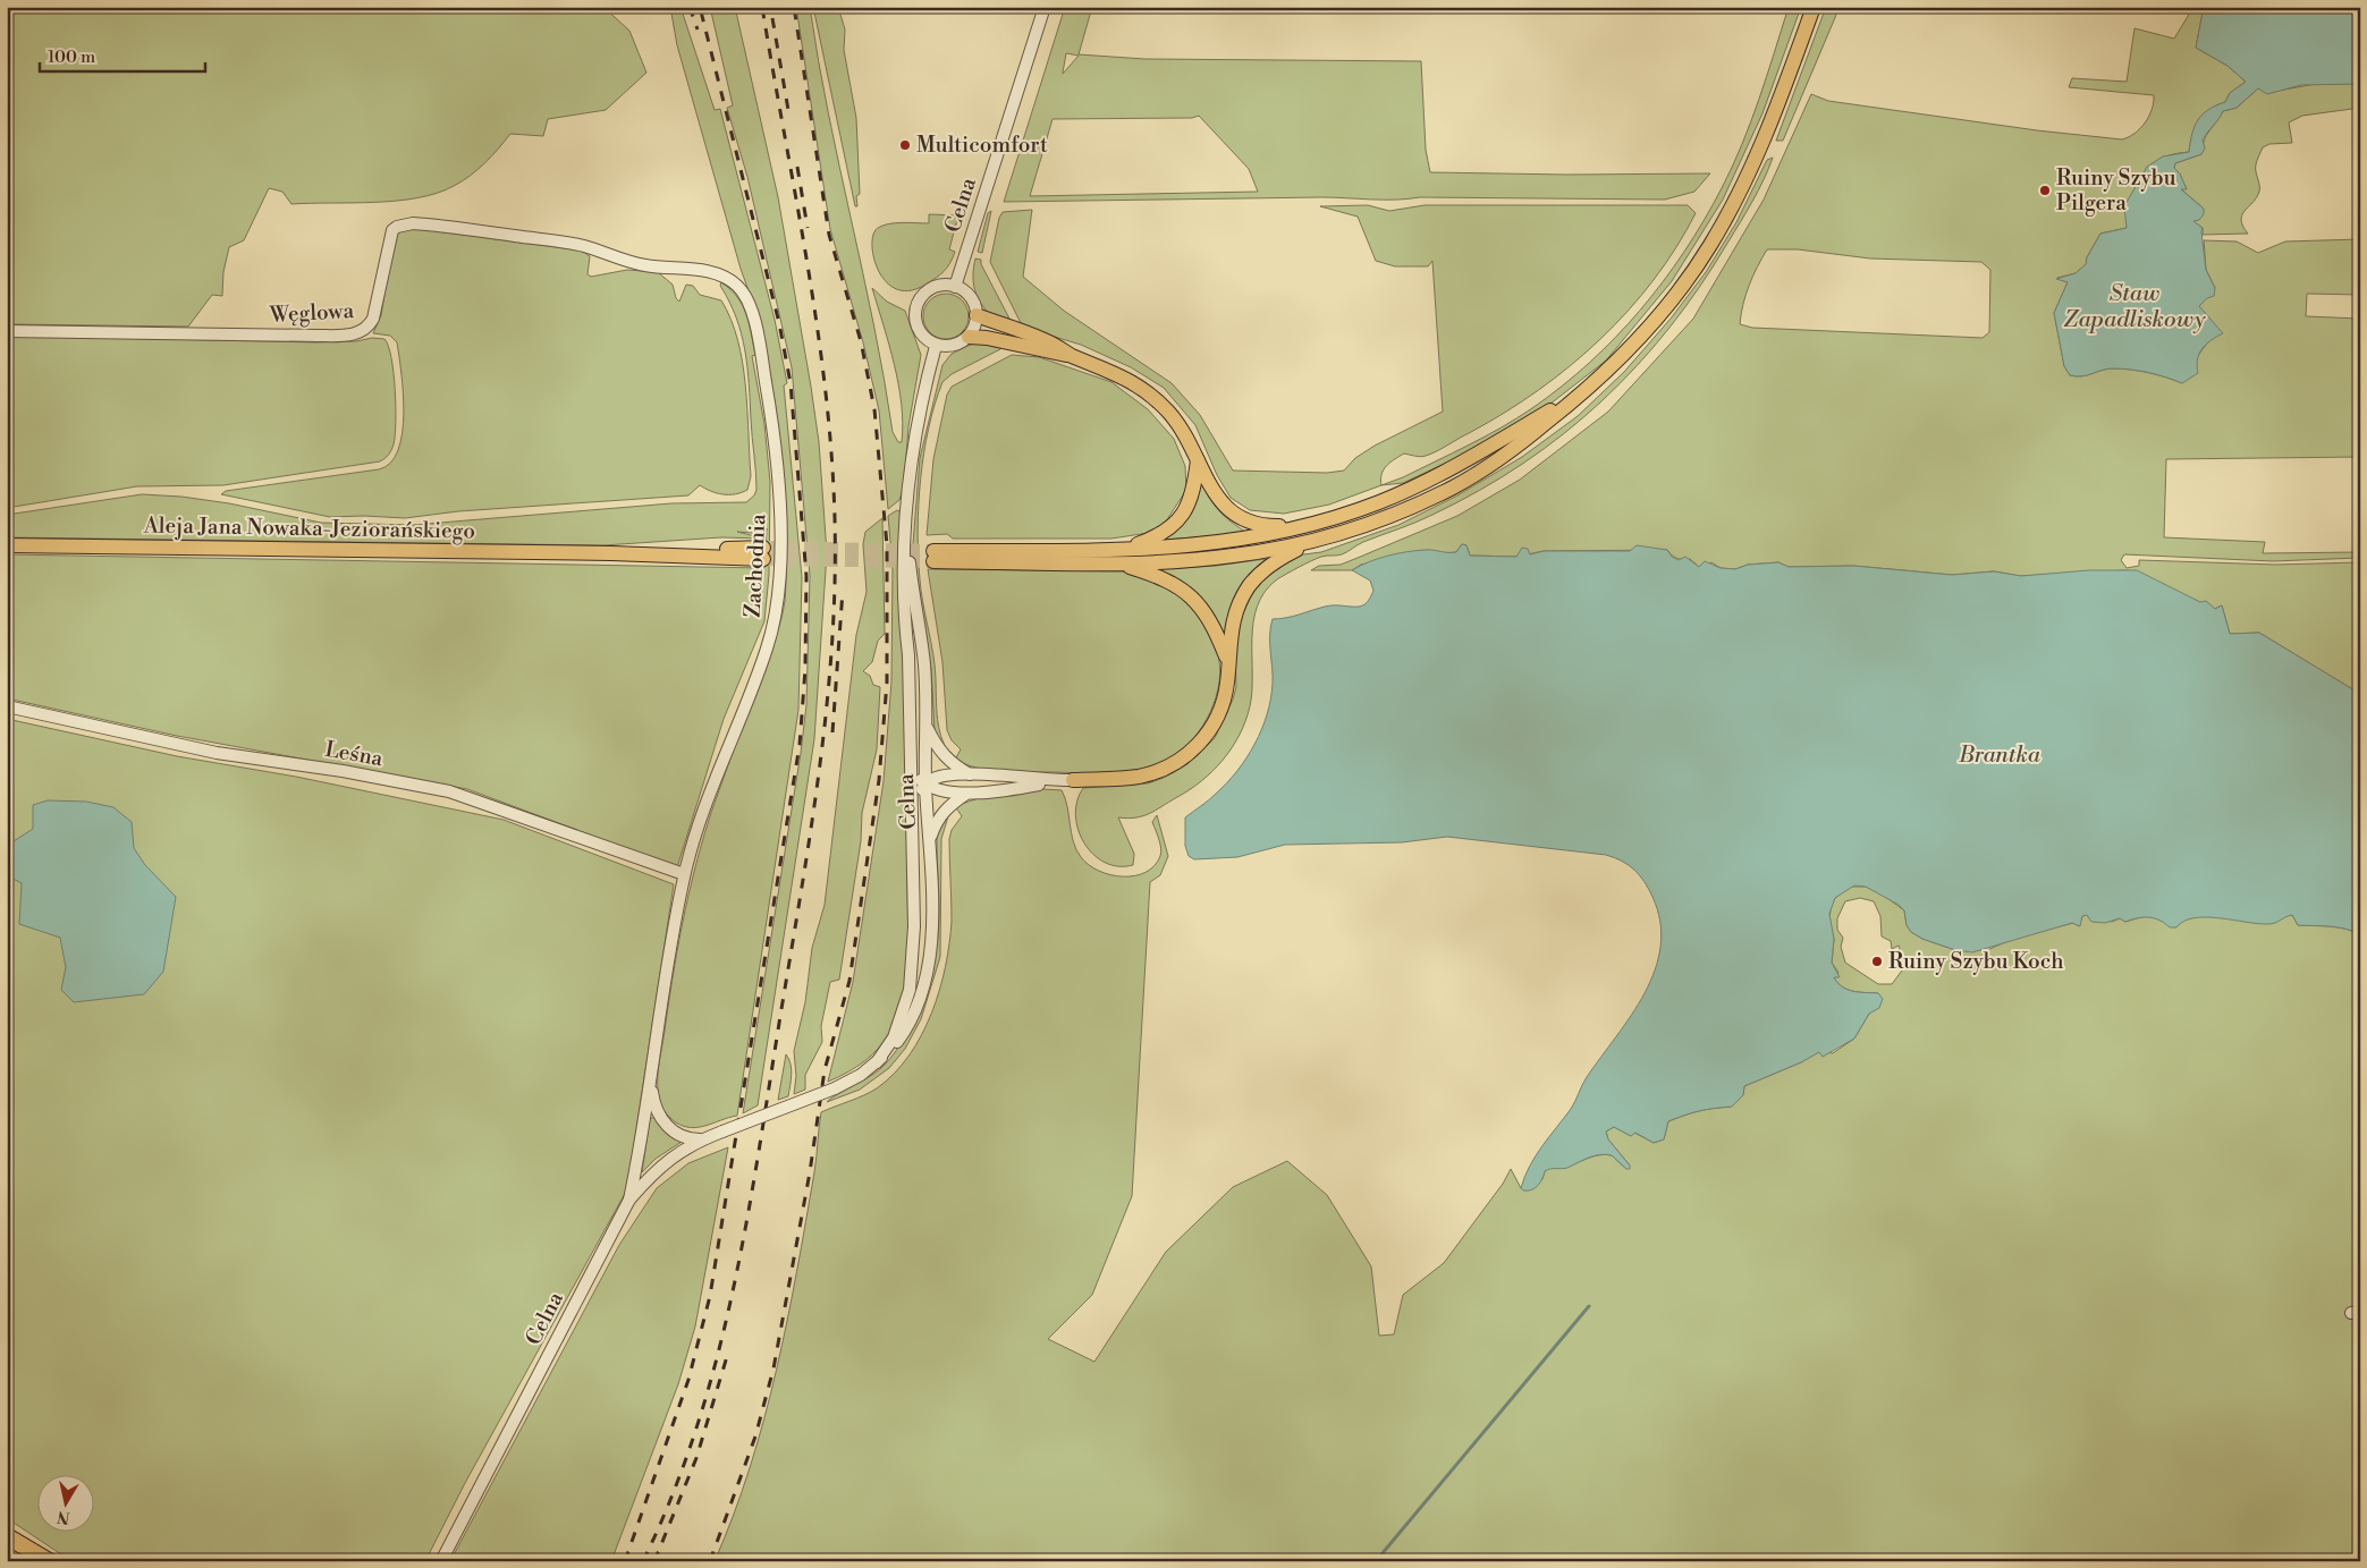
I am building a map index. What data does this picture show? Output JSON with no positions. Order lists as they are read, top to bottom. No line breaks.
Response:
{"streets":{"main road":["Aleja Jana Nowaka-Jeziorańskiego"],"street":["Celna","Węglowa","Zachodnia","Leśna"]},"crossings":[["Węglowa","Zachodnia"],["Zachodnia","Leśna"]],"water":["Staw Zapadliskowy","Brantka"],"places":["Multicomfort","Ruiny Szybu Pilgera","Ruiny Szybu Koch"],"scale_bar":"100 m","north":"bottom"}
